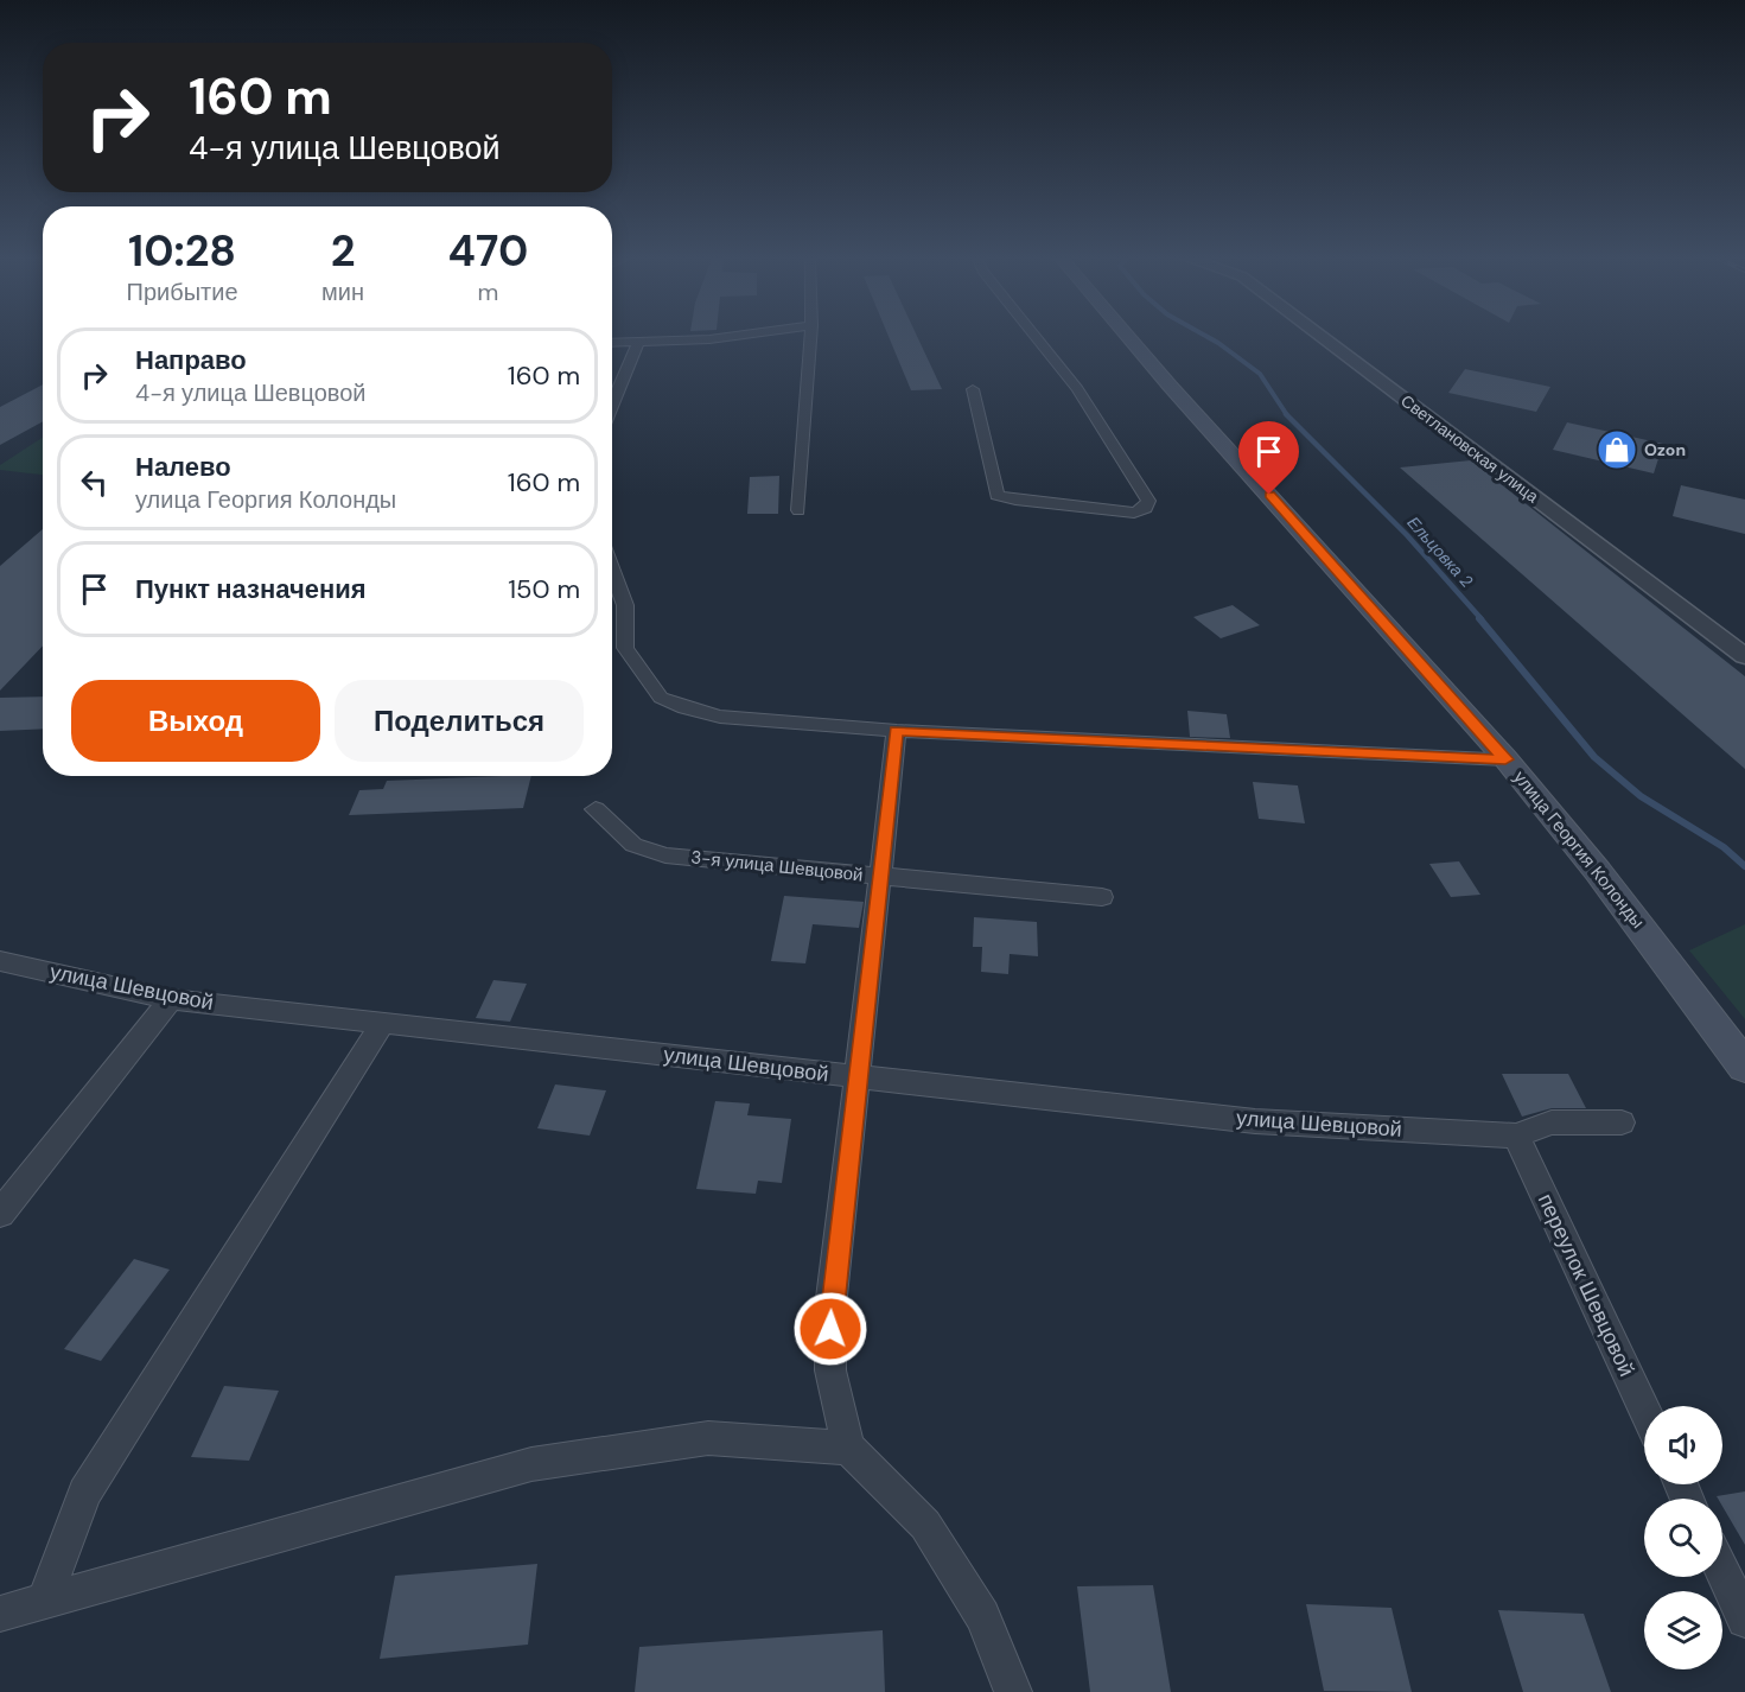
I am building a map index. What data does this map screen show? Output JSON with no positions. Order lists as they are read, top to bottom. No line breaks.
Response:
{"streets":{"main road":["улица Георгия Колонды"],"street":["Светлановская улица","3-я улица Шевцовой","улица Шевцовой","переулок Шевцовой"]},"crossings":[["улица Шевцовой","переулок Шевцовой"]],"water":["Ельцовка 2"],"places":{"shop":["Ozon"]},"page":{"turn":["160 m","4-я улица Шевцовой"],"eta":["10:28","Прибытие","2","мин","470","m"],"list":[{"name":"Направо","note":"4-я улица Шевцовой","value":"160 m"},{"name":"Налево","note":"улица Георгия Колонды","value":"160 m"},{"name":"Пункт назначения","value":"150 m"}],"buttons":["Выход","Поделиться"]}}
